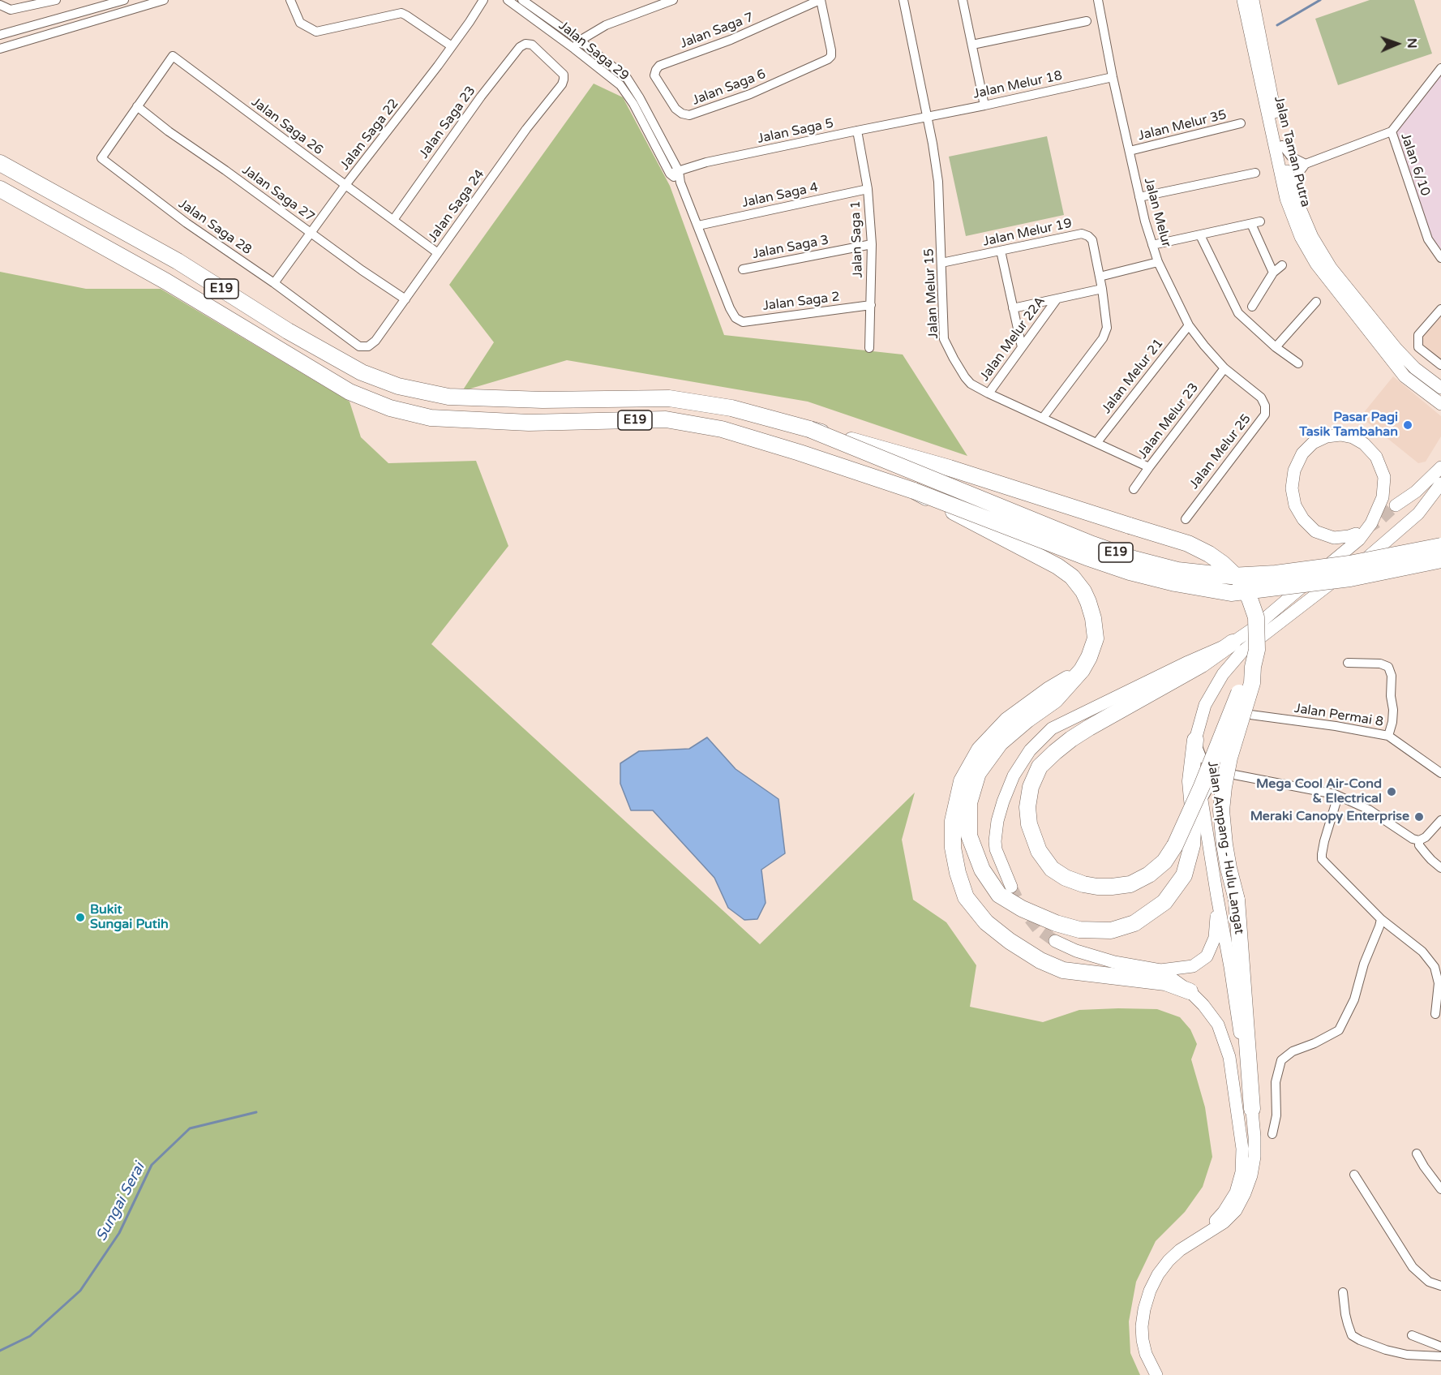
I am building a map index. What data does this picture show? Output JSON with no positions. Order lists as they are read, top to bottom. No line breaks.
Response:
{"streets":{"highway":["E19"],"street":["Jalan Saga 7","Jalan Saga 29","Jalan Melur 18","Jalan Saga 6","Jalan Saga 23","Jalan Melur 35","Jalan Saga 26","Jalan Saga 5","Jalan Saga 22","Jalan Taman Putra","Jalan 6/10","Jalan Saga 27","Jalan Saga 4","Jalan Saga 24","Jalan Melur","Jalan Saga 28","Jalan Melur 19","Jalan Saga 1","Jalan Saga 3","Jalan Melur 15","Jalan Saga 2","Jalan Melur 22A","Jalan Melur 21","Jalan Melur 23","Jalan Melur 25","Jalan Permai 8","Jalan Ampang - Hulu Langat"]},"crossings":[["Jalan Saga 7","Jalan Saga 6"],["Jalan Saga 29","Jalan Saga 5"],["Jalan Saga 29","Jalan Saga 4"],["Jalan Saga 29","Jalan Saga 2"],["Jalan Melur 18","Jalan Saga 5"],["Jalan Melur 18","Jalan Melur"],["Jalan Melur 18","Jalan Melur 15"],["Jalan Saga 23","Jalan Saga 26"],["Jalan Saga 23","Jalan Saga 24"],["Jalan Melur 35","Jalan Melur"],["Jalan Saga 26","Jalan Saga 22"],["Jalan Saga 26","Jalan Saga 27"],["Jalan Saga 26","Jalan Saga 24"],["Jalan Saga 26","Jalan Saga 28"],["Jalan Saga 5","Jalan Saga 1"],["Jalan Saga 5","Jalan Melur 15"],["Jalan Saga 22","Jalan Saga 27"],["Jalan Saga 22","Jalan Saga 28"],["Jalan Saga 27","Jalan Saga 24"],["Jalan Saga 27","Jalan Saga 28"],["Jalan Saga 4","Jalan Saga 1"],["Jalan Saga 24","Jalan Saga 28"],["Jalan Melur","Jalan Melur 21"],["Jalan Melur","Jalan Melur 23"],["Jalan Melur","Jalan Melur 25"],["Jalan Melur 19","Jalan Melur 15"],["Jalan Saga 1","Jalan Saga 3"],["Jalan Saga 1","Jalan Saga 2"],["Jalan Melur 15","Jalan Melur 22A"],["Jalan Melur 15","Jalan Melur 21"],["Jalan Melur 15","Jalan Melur 23"]],"water":["Sungai Serai"],"places":["Pasar Pagi Tasik Tambahan","Mega Cool Air-Cond & Electrical","Meraki Canopy Enterprise","Bukit Sungai Putih"],"north":"right"}
